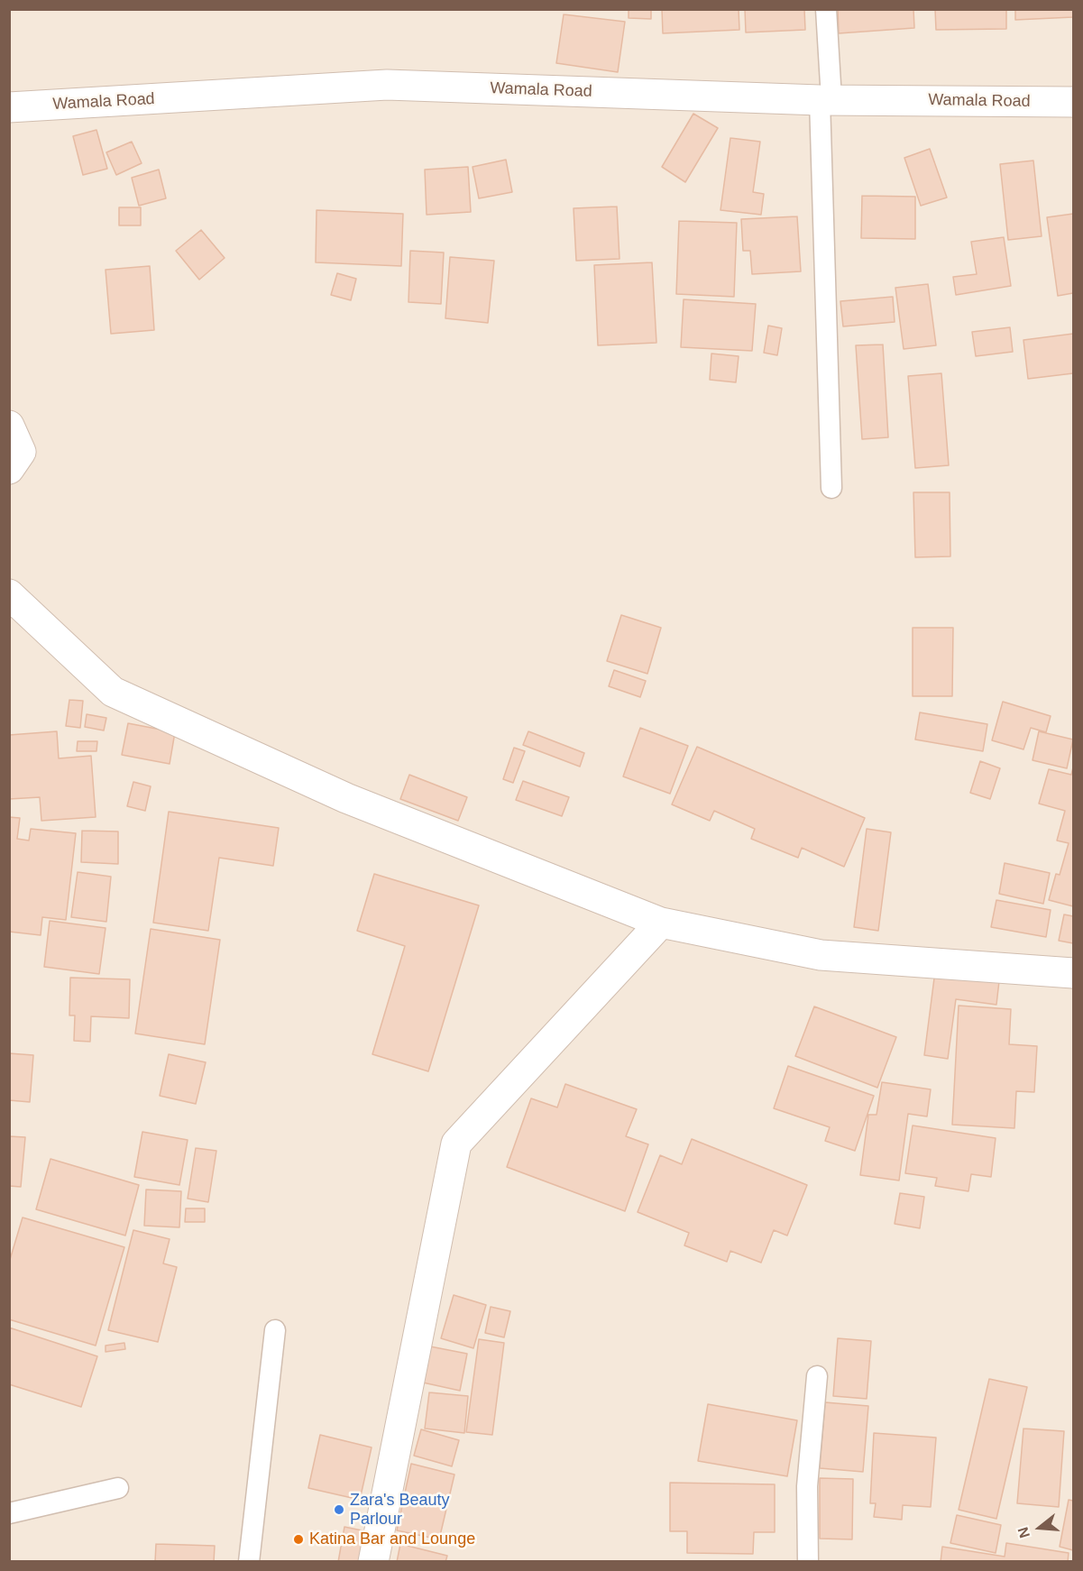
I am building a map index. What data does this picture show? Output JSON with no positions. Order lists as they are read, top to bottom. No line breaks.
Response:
{"streets":{"street":["Wamala Road"]},"places":["Zara's Beauty Parlour","Katina Bar and Lounge"],"north":"left"}
